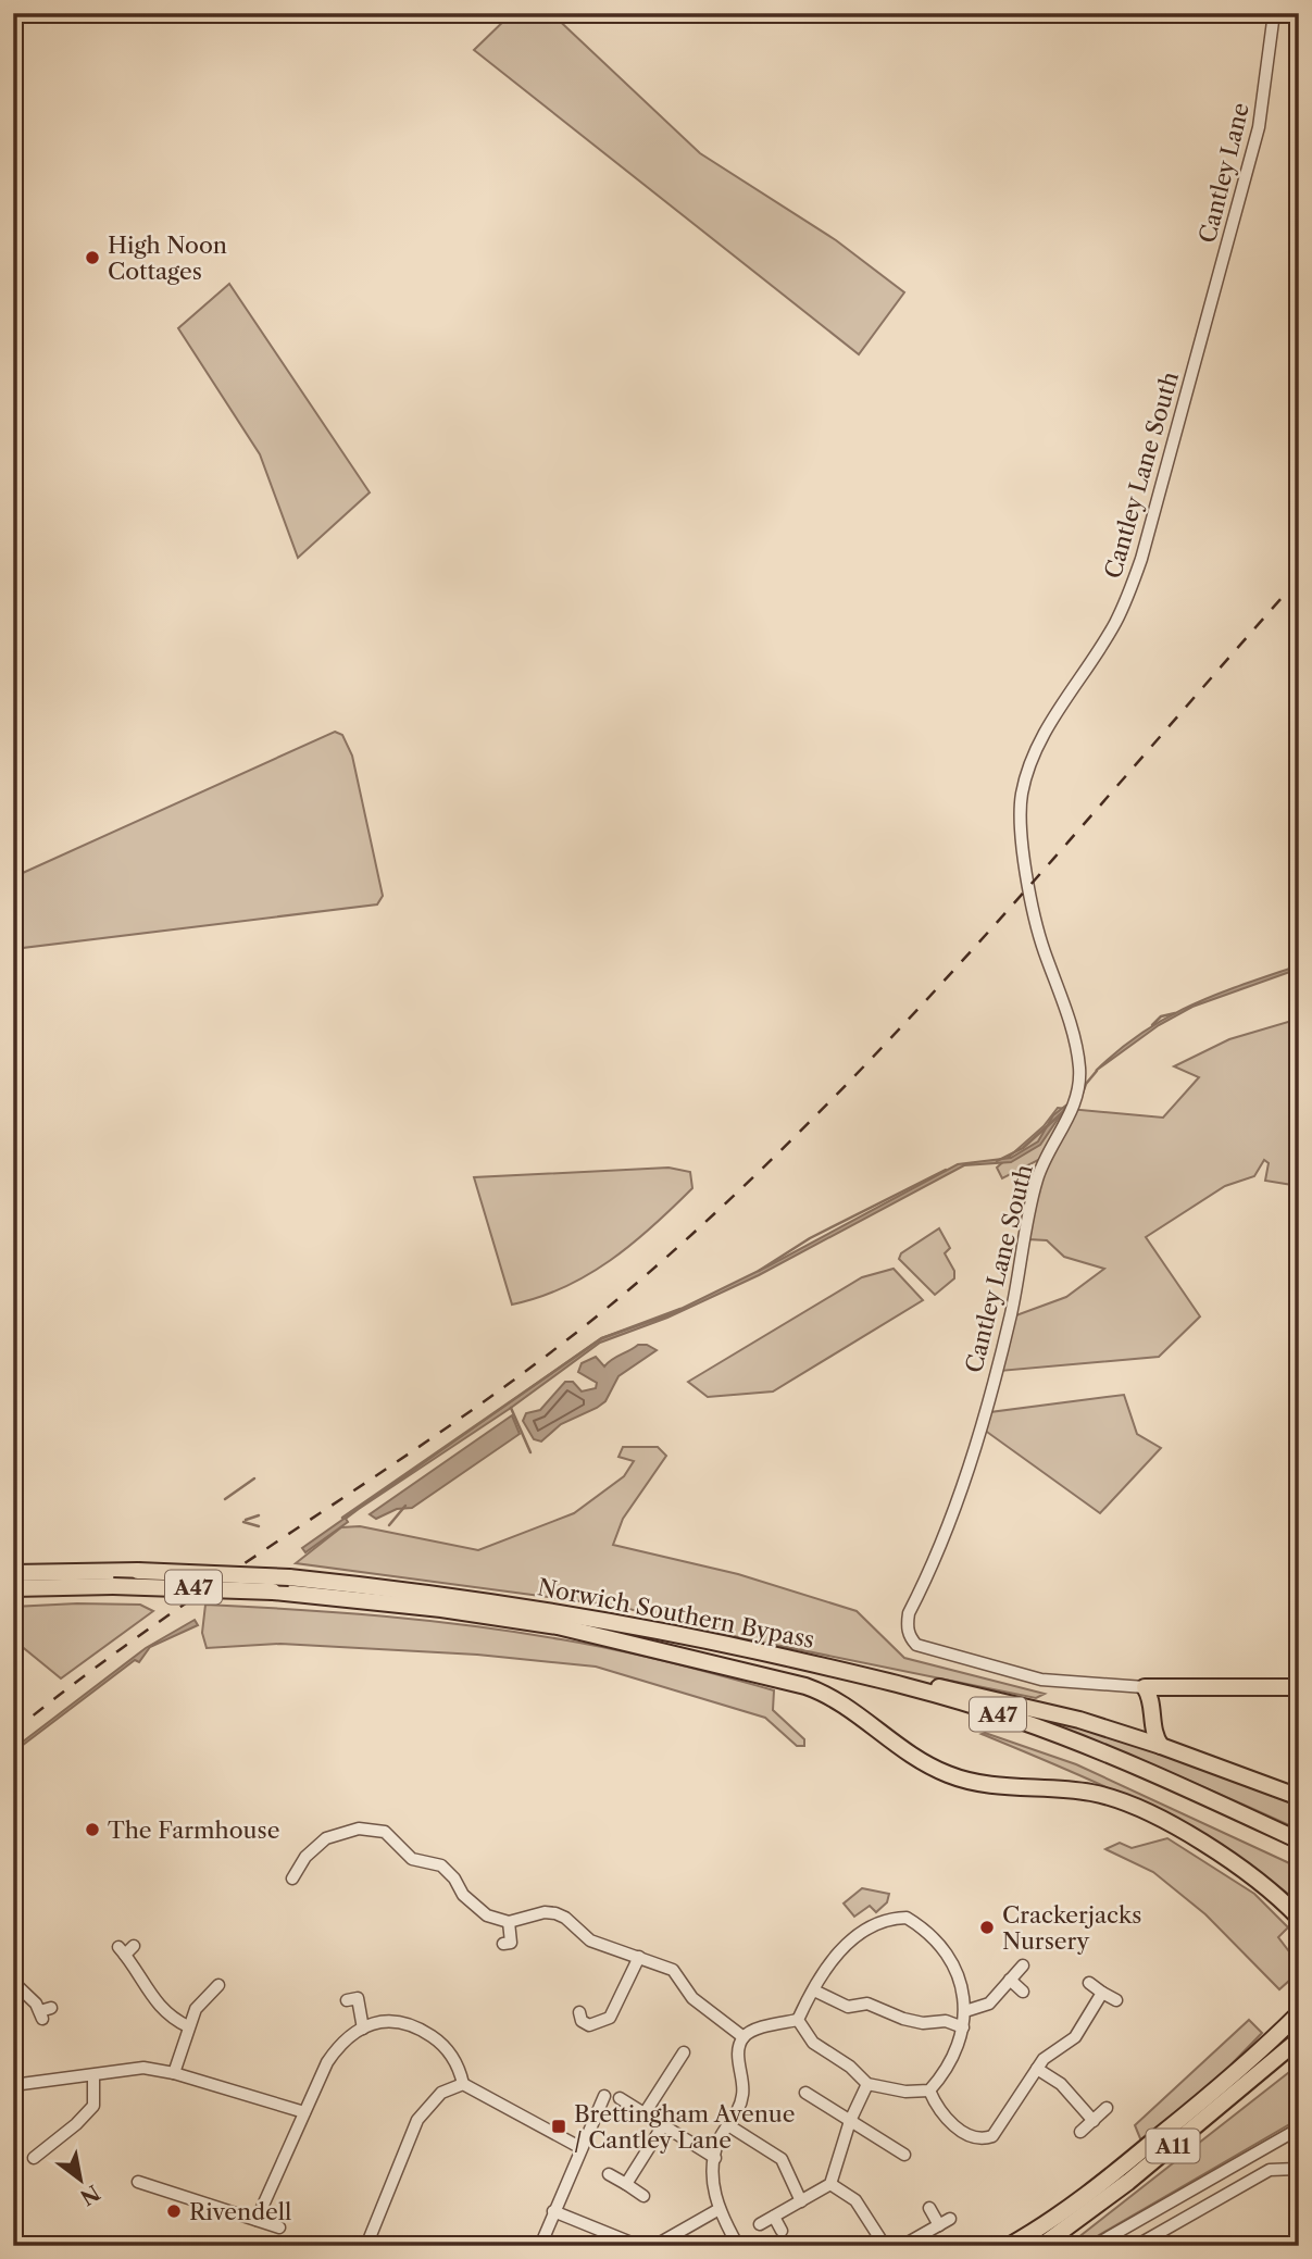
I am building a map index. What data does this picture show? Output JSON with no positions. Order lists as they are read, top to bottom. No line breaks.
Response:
{"streets":{"highway":["A47","Norwich Southern Bypass","A11"],"street":["Cantley Lane","Cantley Lane South"]},"crossings":[["Cantley Lane","Cantley Lane South"],["A47","Norwich Southern Bypass"]],"places":{"other":["High Noon Cottages","The Farmhouse","Crackerjacks Nursery","Rivendell"],"transit":["Brettingham Avenue / Cantley Lane"]},"north":"bottom right"}
